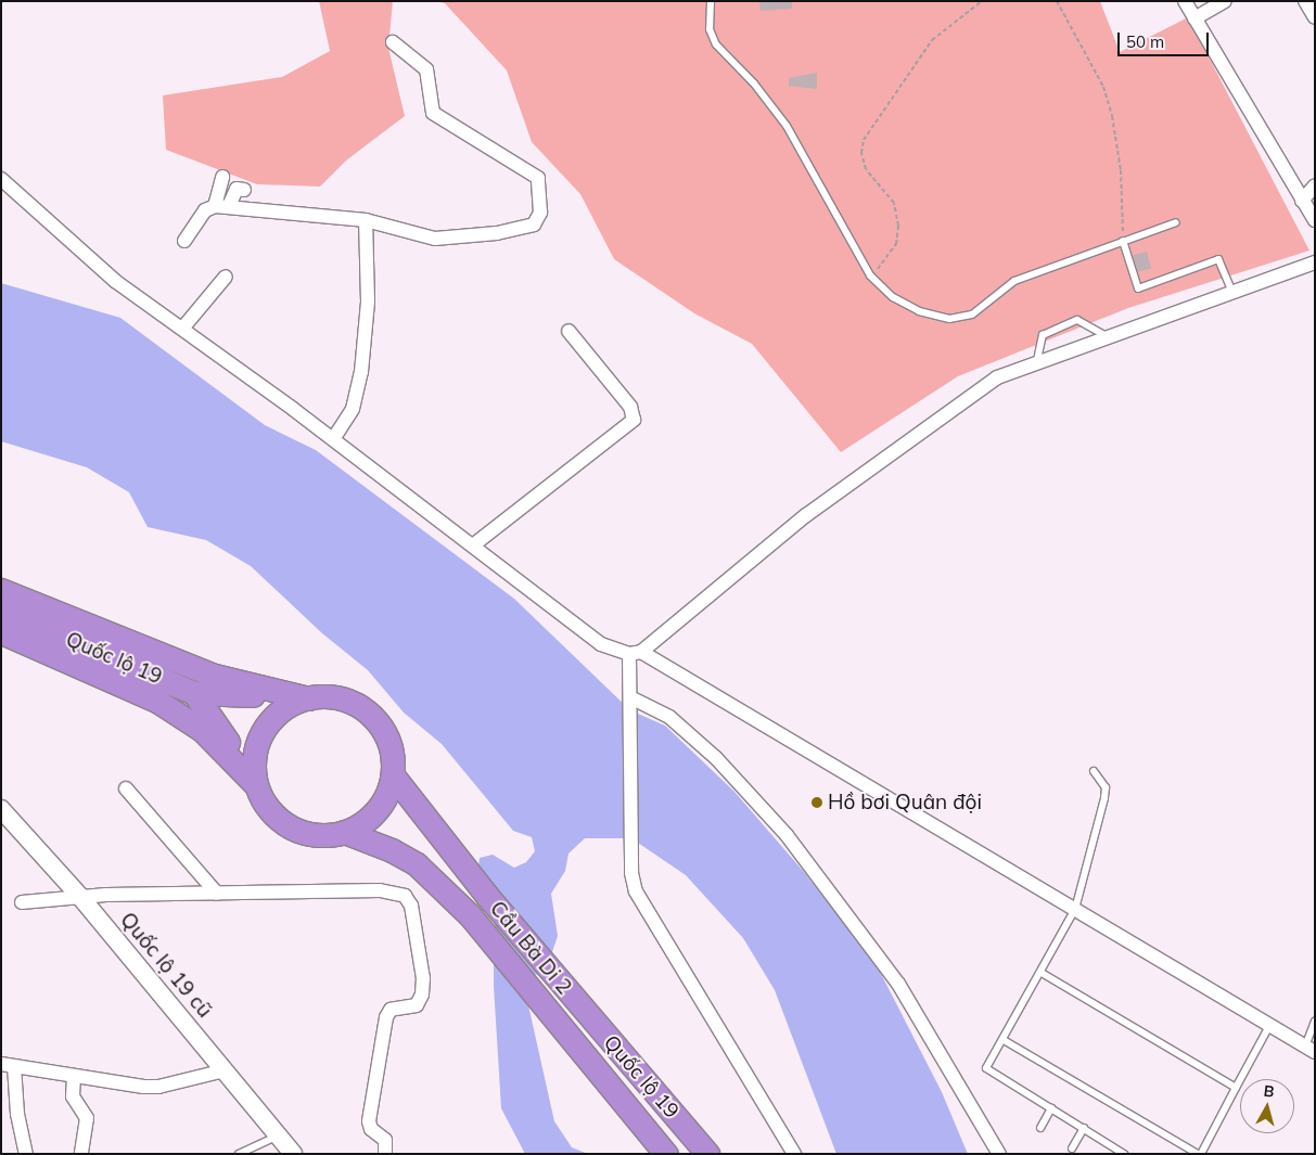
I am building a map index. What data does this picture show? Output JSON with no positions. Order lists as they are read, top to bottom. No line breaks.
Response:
{"streets":{"highway":["Quốc lộ 19","Cầu Bà Di 2"],"street":["Quốc lộ 19 cũ"]},"crossings":[["Quốc lộ 19","Cầu Bà Di 2"]],"places":["Hồ bơi Quân đội"],"scale_bar":"50 m","north":"top"}
